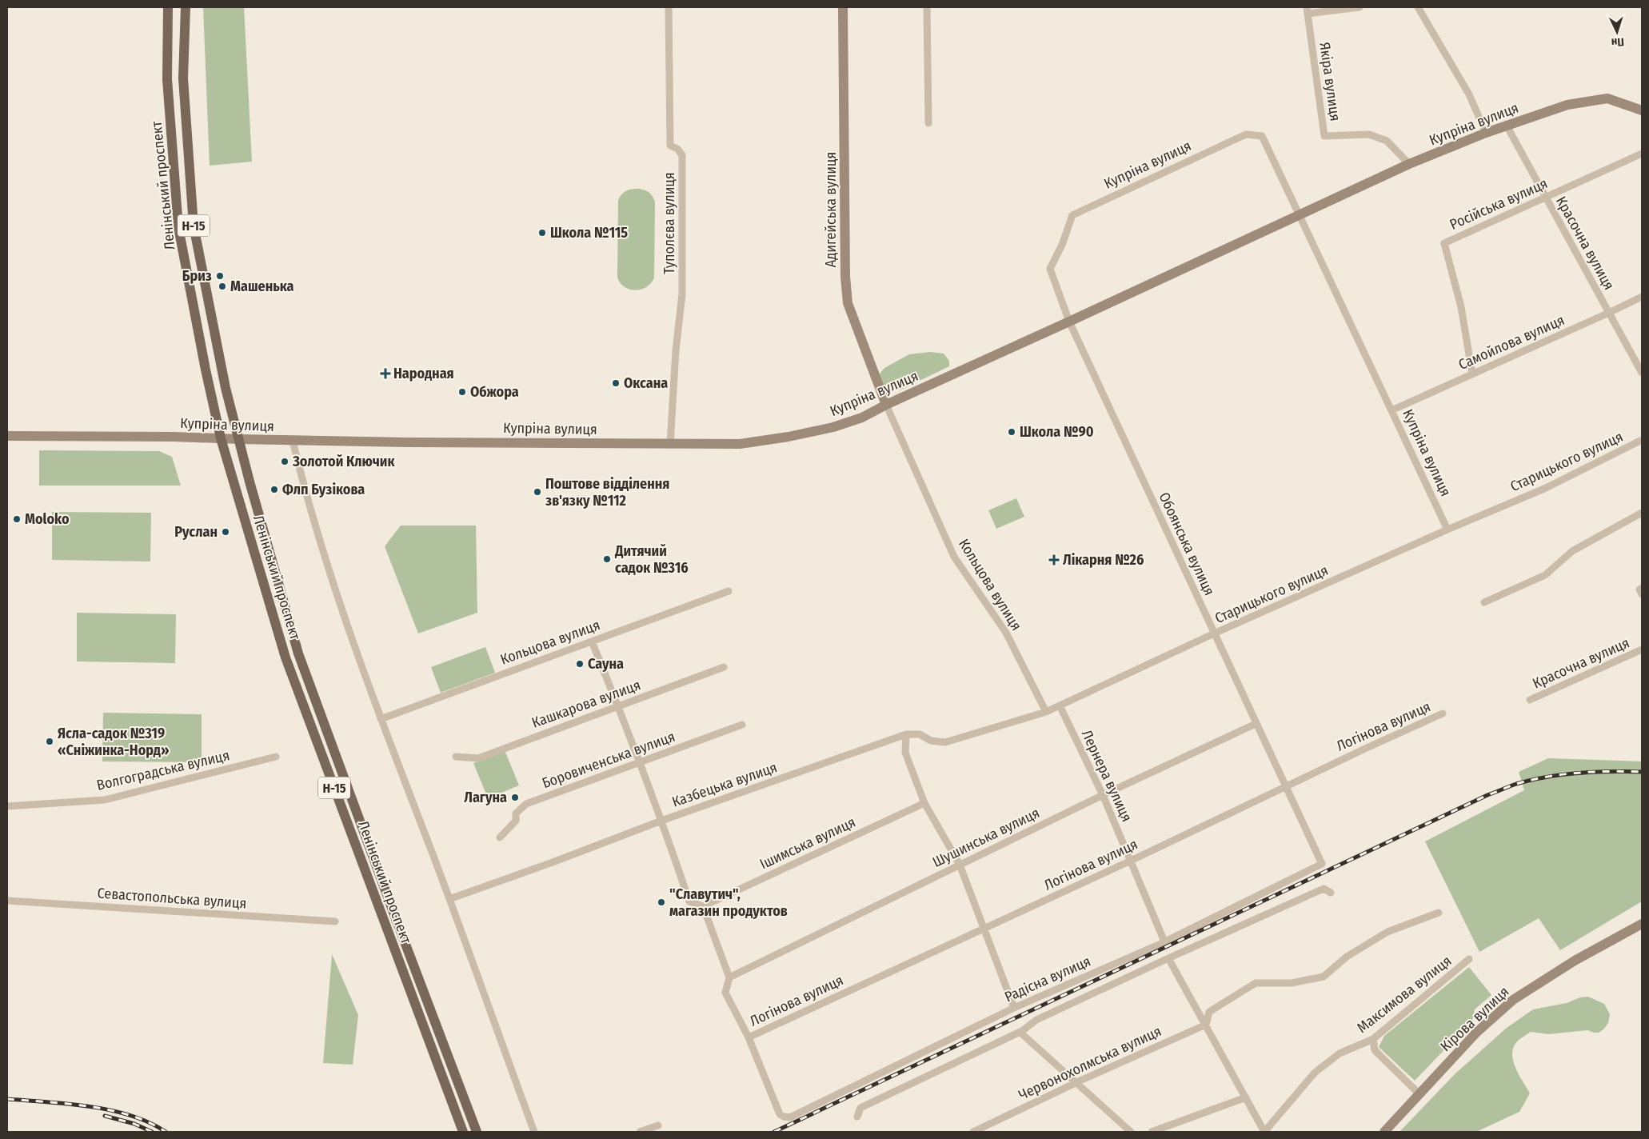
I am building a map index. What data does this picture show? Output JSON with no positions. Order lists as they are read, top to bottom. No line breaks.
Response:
{"streets":{"main road":["Купріна вулиця","Ленінський проспект","Адигейська вулиця","Н-15","Кірова вулиця"],"street":["Якіра вулиця","Російська вулиця","Туполєва вулиця","Красочна вулиця","Самойлова вулиця","Старицького вулиця","Обоянська вулиця","Кольцова вулиця","Кашкарова вулиця","Логінова вулиця","Боровиченська вулиця","Волгоградська вулиця","Лернера вулиця","Казбецька вулиця","Шушинська вулиця","Ішимська вулиця","Севастопольська вулиця","Радісна вулиця","Максимова вулиця","Червонохолмська вулиця"]},"crossings":[["Якіра вулиця","Купріна вулиця"],["Купріна вулиця","Ленінський проспект"],["Купріна вулиця","Адигейська вулиця"],["Купріна вулиця","Туполєва вулиця"],["Купріна вулиця","Красочна вулиця"],["Купріна вулиця","Самойлова вулиця"],["Купріна вулиця","Старицького вулиця"],["Купріна вулиця","Обоянська вулиця"],["Купріна вулиця","Кольцова вулиця"],["Російська вулиця","Красочна вулиця"],["Російська вулиця","Самойлова вулиця"],["Адигейська вулиця","Кольцова вулиця"],["Красочна вулиця","Самойлова вулиця"],["Старицького вулиця","Обоянська вулиця"],["Старицького вулиця","Кольцова вулиця"],["Старицького вулиця","Лернера вулиця"],["Старицького вулиця","Казбецька вулиця"],["Обоянська вулиця","Логінова вулиця"],["Обоянська вулиця","Шушинська вулиця"],["Обоянська вулиця","Радісна вулиця"],["Логінова вулиця","Лернера вулиця"],["Логінова вулиця","Радісна вулиця"],["Лернера вулиця","Шушинська вулиця"],["Лернера вулиця","Радісна вулиця"]],"places":{"other":["Школа №115","Бриз","Машенька","Оксана","Обжора","Школа №90","Золотой Ключик","Флп Бузікова","Поштове відділення зв'язку №112","Moloko","Руслан","Дитячий садок №316","Сауна","Ясла-садок №319 «Сніжинка-Норд»","Лагуна","\"Славутич\", магазин продуктов"],"health":["Народная","Лікарня №26"]},"north":"bottom"}
